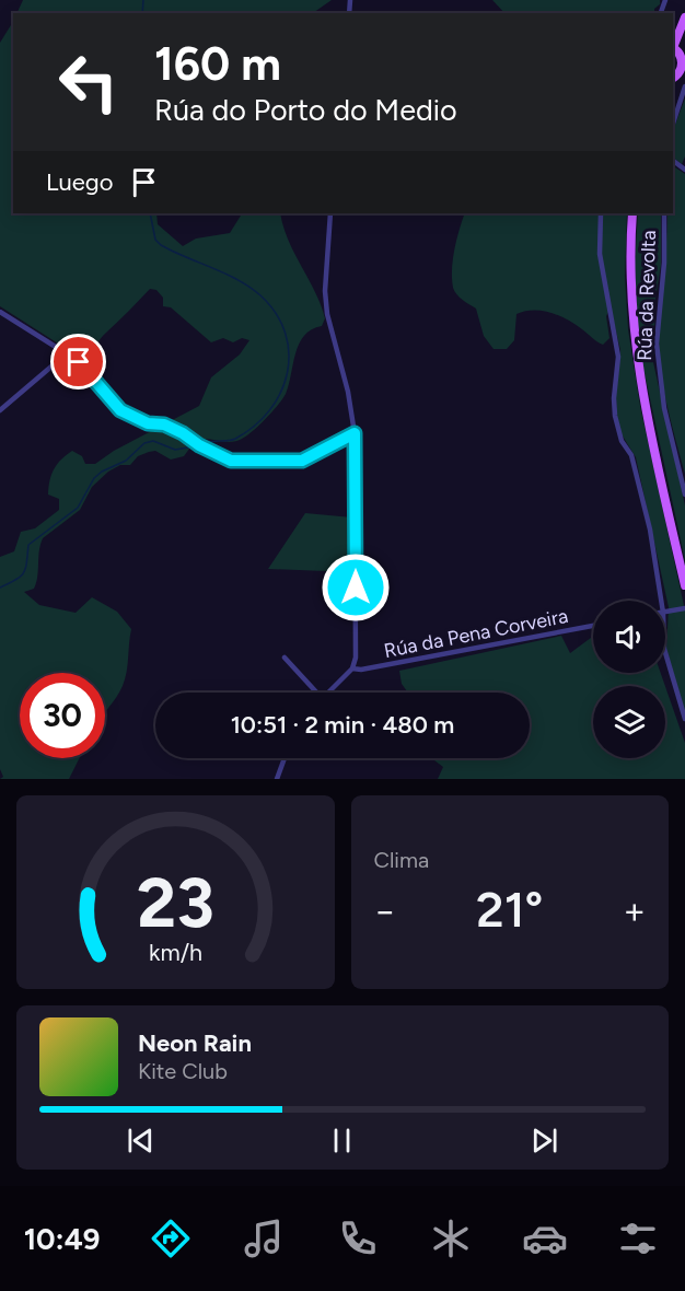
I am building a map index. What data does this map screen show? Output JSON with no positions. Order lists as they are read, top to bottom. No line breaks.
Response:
{"streets":{"street":["Rúa da Revolta","Rúa da Pena Corveira"]},"page":{"turn":["160 m","Rúa do Porto do Medio"],"then":"Luego","limit":"30","trip":"10:51 · 2 min · 480 m","tile":"Clima","heat":["−","21°","+"],"song":["Neon Rain","Kite Club"],"tabs":"10:49","gauge":["23","km/h"]}}
